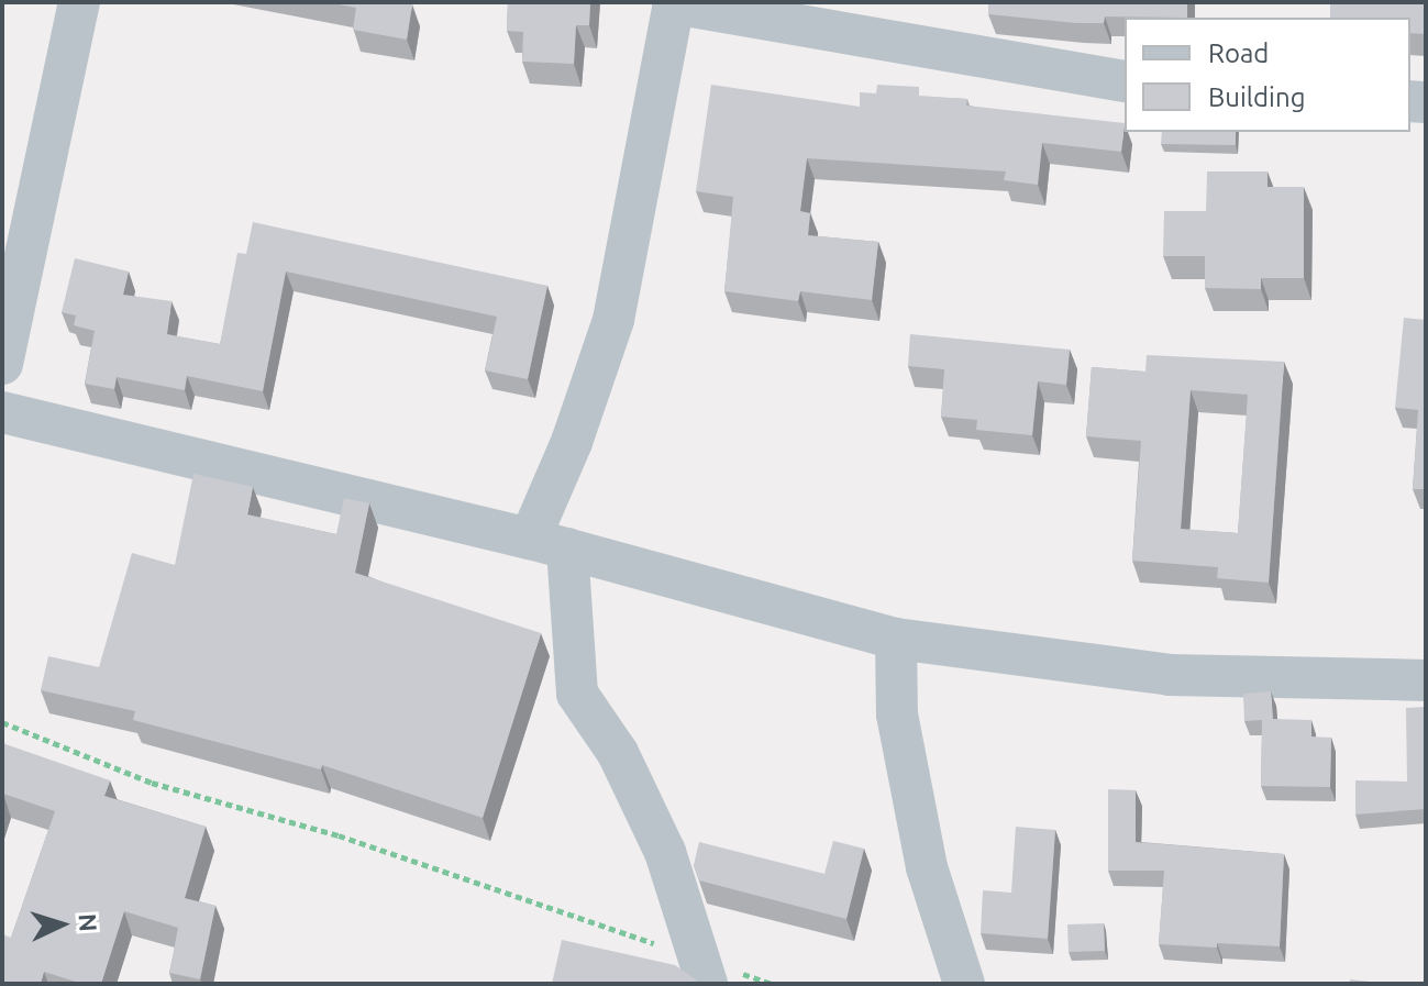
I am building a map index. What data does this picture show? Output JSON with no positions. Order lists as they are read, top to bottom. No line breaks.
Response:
{"legend":["Road","Building"],"north":"right"}
